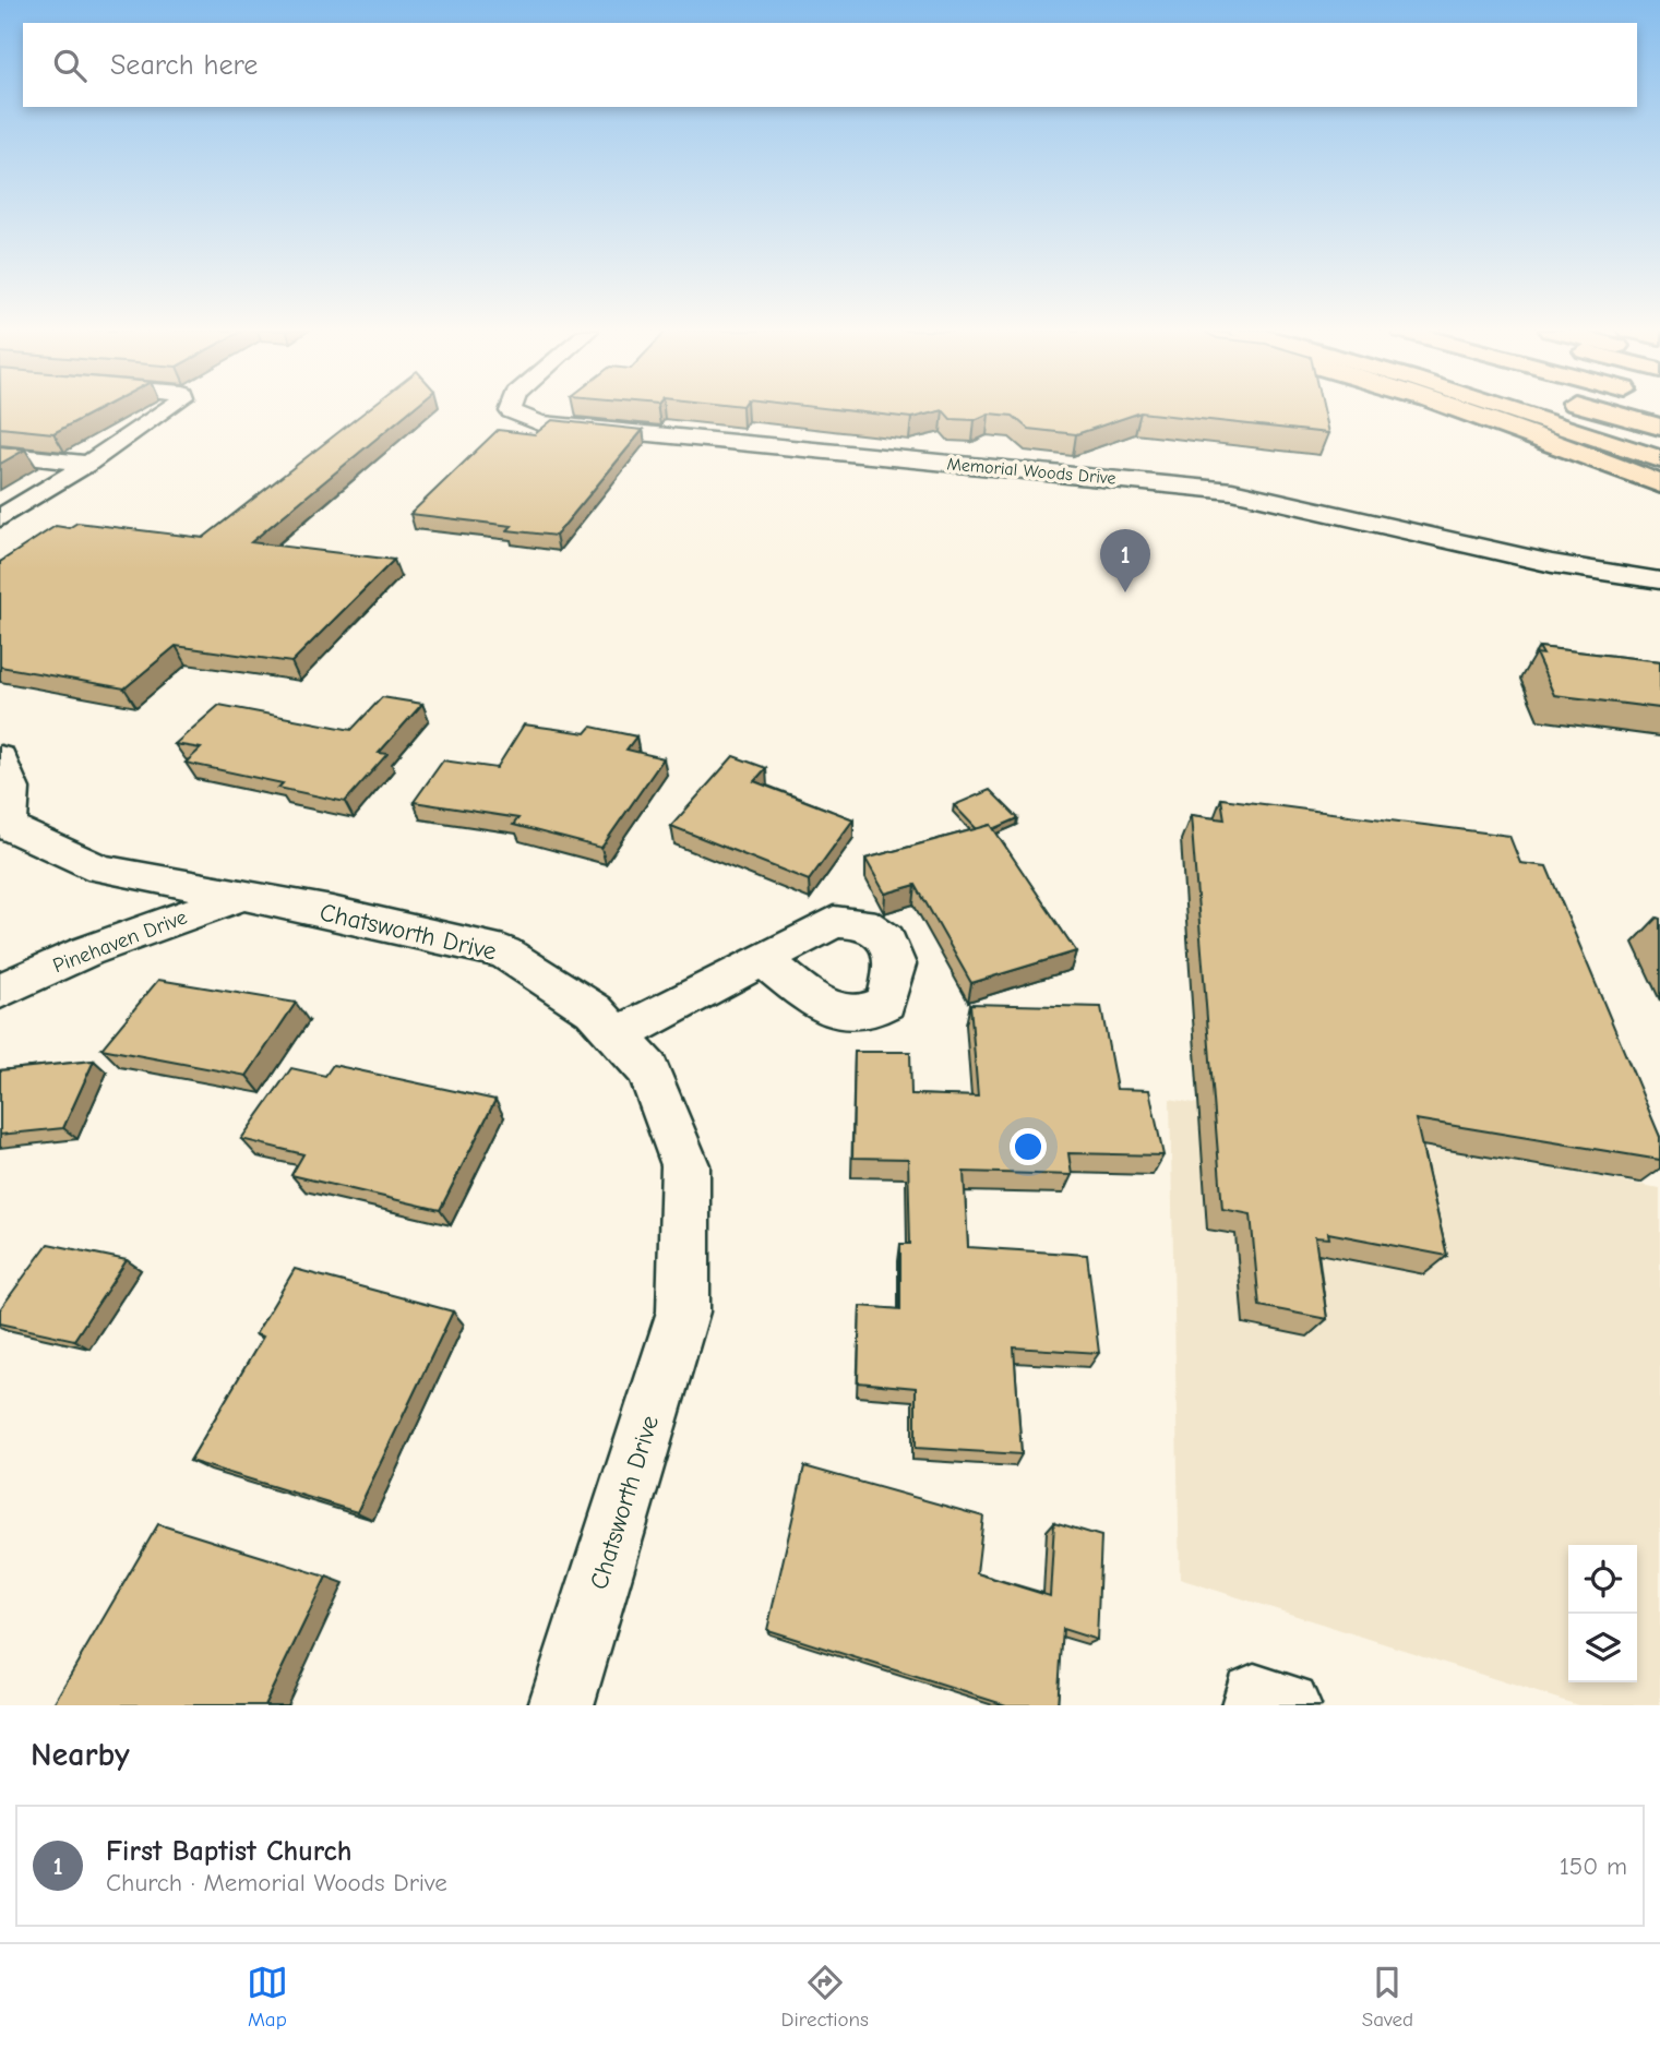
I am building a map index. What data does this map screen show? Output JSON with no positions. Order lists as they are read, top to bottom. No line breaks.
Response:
{"streets":{"street":["Memorial Woods Drive","Chatsworth Drive","Pinehaven Drive"]},"crossings":[["Chatsworth Drive","Pinehaven Drive"]],"page":{"search":"Search here","pins":"1","heading":"Nearby","list":[{"mark":"1","name":"First Baptist Church","note":"Church · Memorial Woods Drive","value":"150 m"}],"nav":["Map","Directions","Saved"]}}
